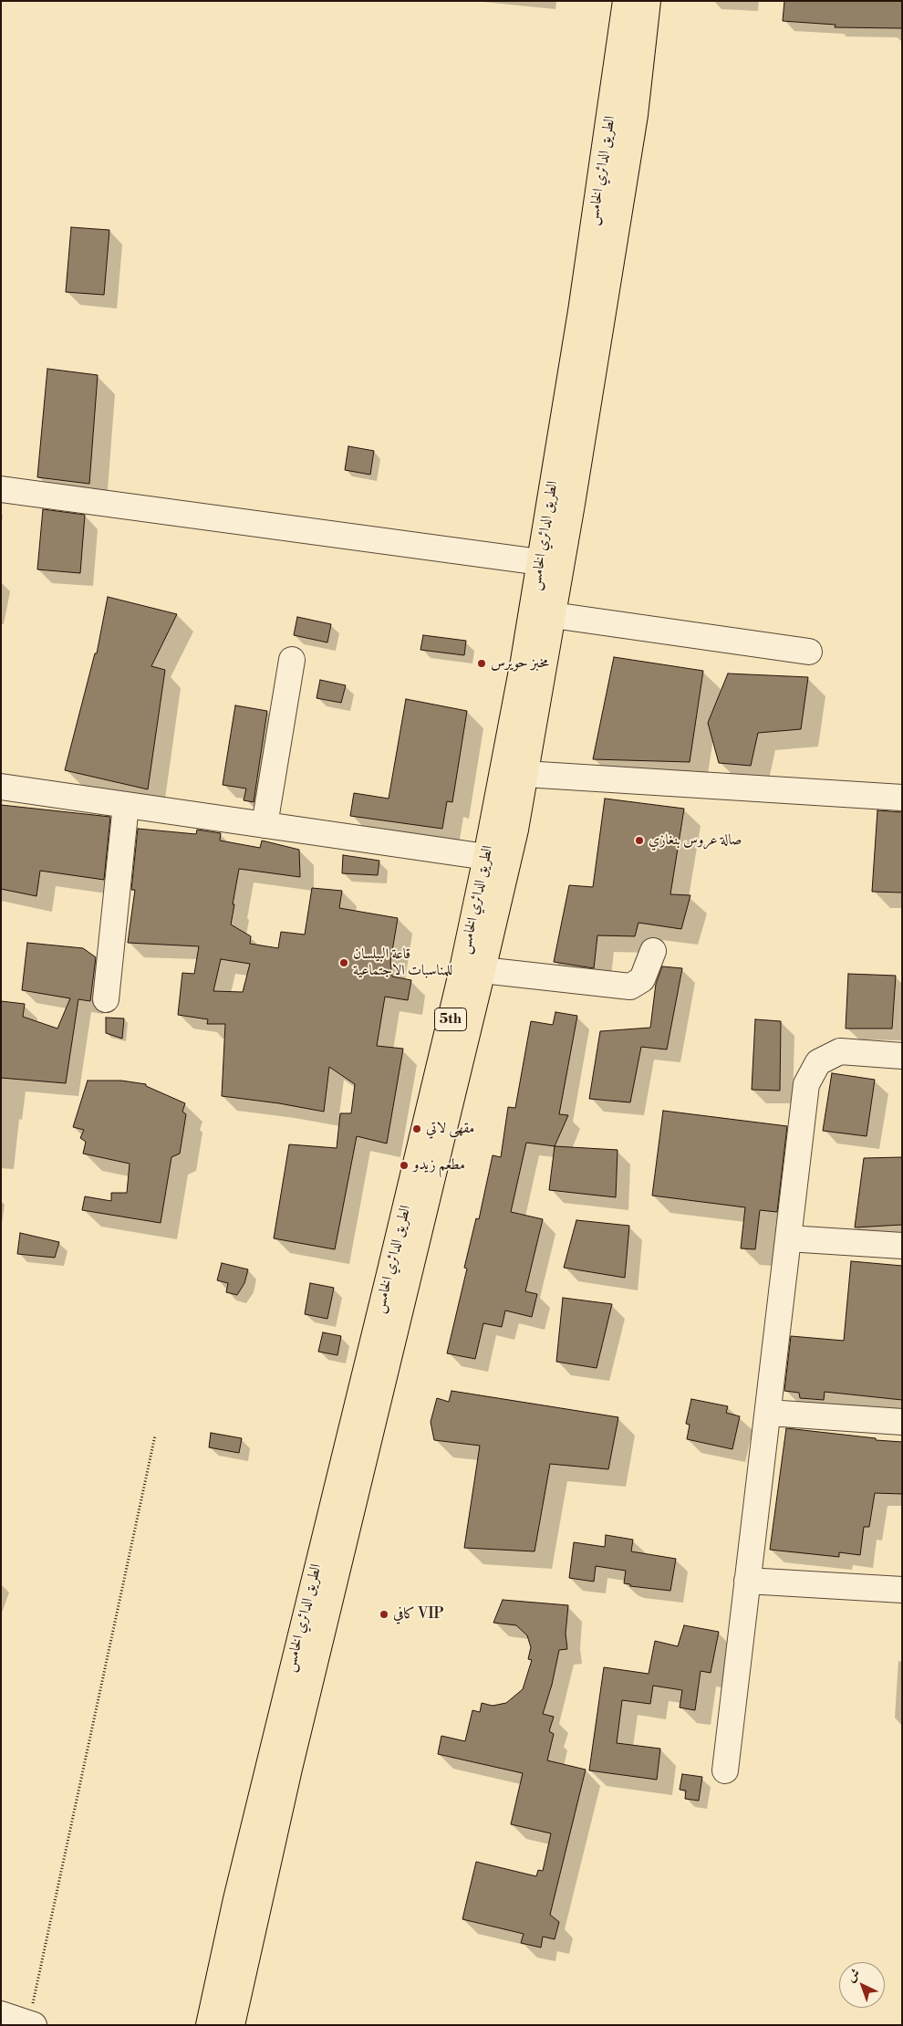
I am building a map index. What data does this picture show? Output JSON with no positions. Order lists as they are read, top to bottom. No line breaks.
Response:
{"streets":{"main road":["الطريق الدائري الخامس","5th"]},"places":["مخبز حويرس","صالة عروس بنغازي","قاعة البيلسان للمناسبات الاجتماعية","مقهى لاتي","مطعم زيدو","كافي VIP"],"north":"top left"}
